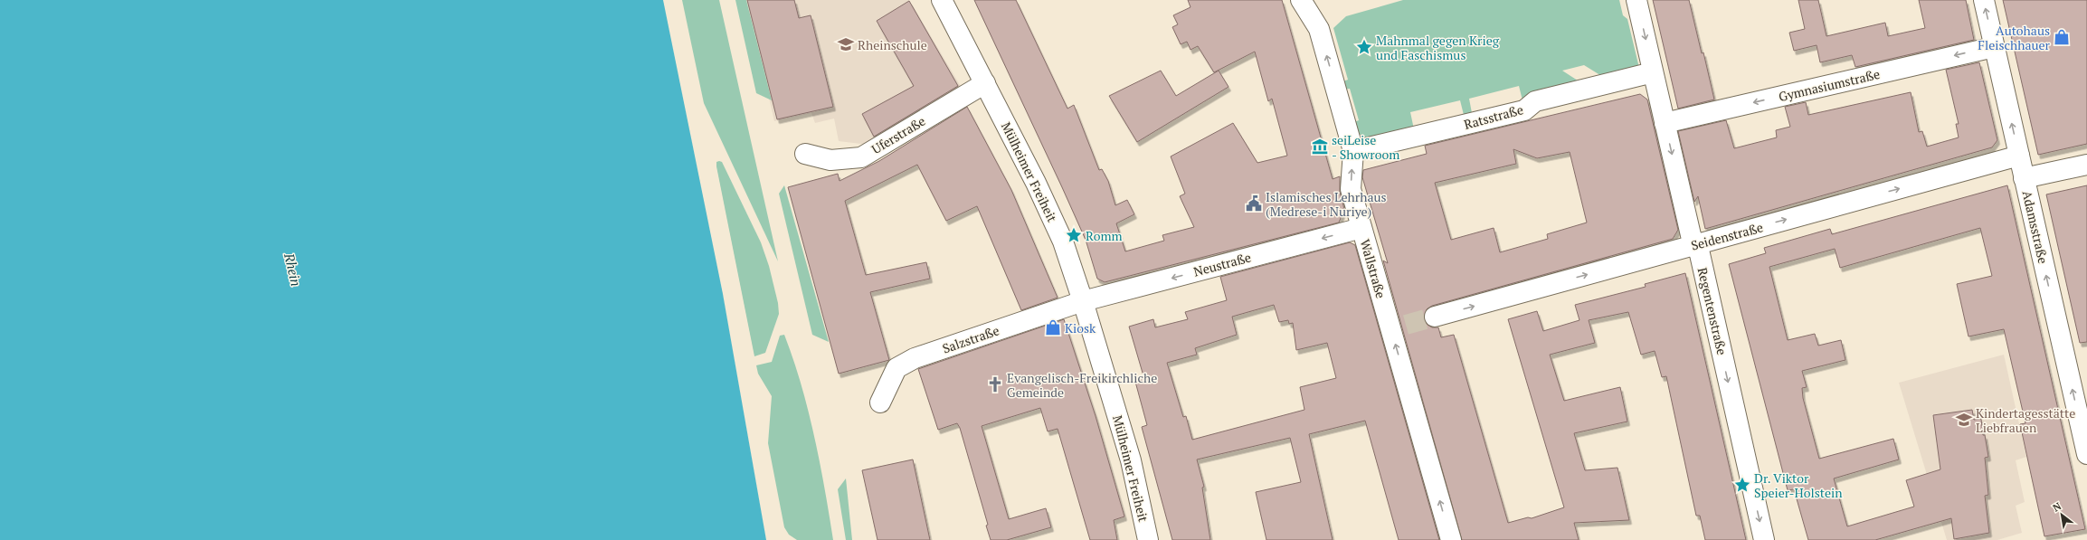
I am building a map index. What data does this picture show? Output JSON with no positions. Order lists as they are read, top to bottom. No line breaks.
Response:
{"streets":{"street":["Gymnasiumstraße","Ratsstraße","Uferstraße","Mülheimer Freiheit","Adamsstraße","Seidenstraße","Neustraße","Wallstraße","Regentenstraße","Salzstraße"]},"crossings":[["Gymnasiumstraße","Adamsstraße"],["Gymnasiumstraße","Regentenstraße"],["Ratsstraße","Wallstraße"],["Ratsstraße","Regentenstraße"],["Uferstraße","Mülheimer Freiheit"],["Mülheimer Freiheit","Neustraße"],["Mülheimer Freiheit","Salzstraße"],["Adamsstraße","Seidenstraße"],["Seidenstraße","Regentenstraße"],["Neustraße","Wallstraße"],["Neustraße","Salzstraße"]],"one_way":["Gymnasiumstraße","Adamsstraße","Seidenstraße","Neustraße","Wallstraße","Regentenstraße"],"water":["Rhein"],"places":{"shop":["Autohaus Fleischhauer","Kiosk"],"school or university":["Rheinschule","Kindertagesstätte Liebfrauen"],"place":["Mahnmal gegen Krieg und Faschismus","Romm","Dr. Viktor Speier-Holstein"],"museum":["seiLeise - Showroom"],"public building":["Islamisches Lehrhaus (Medrese-i Nuriye)"],"church":["Evangelisch-Freikirchliche Gemeinde"]},"north":"top left"}
